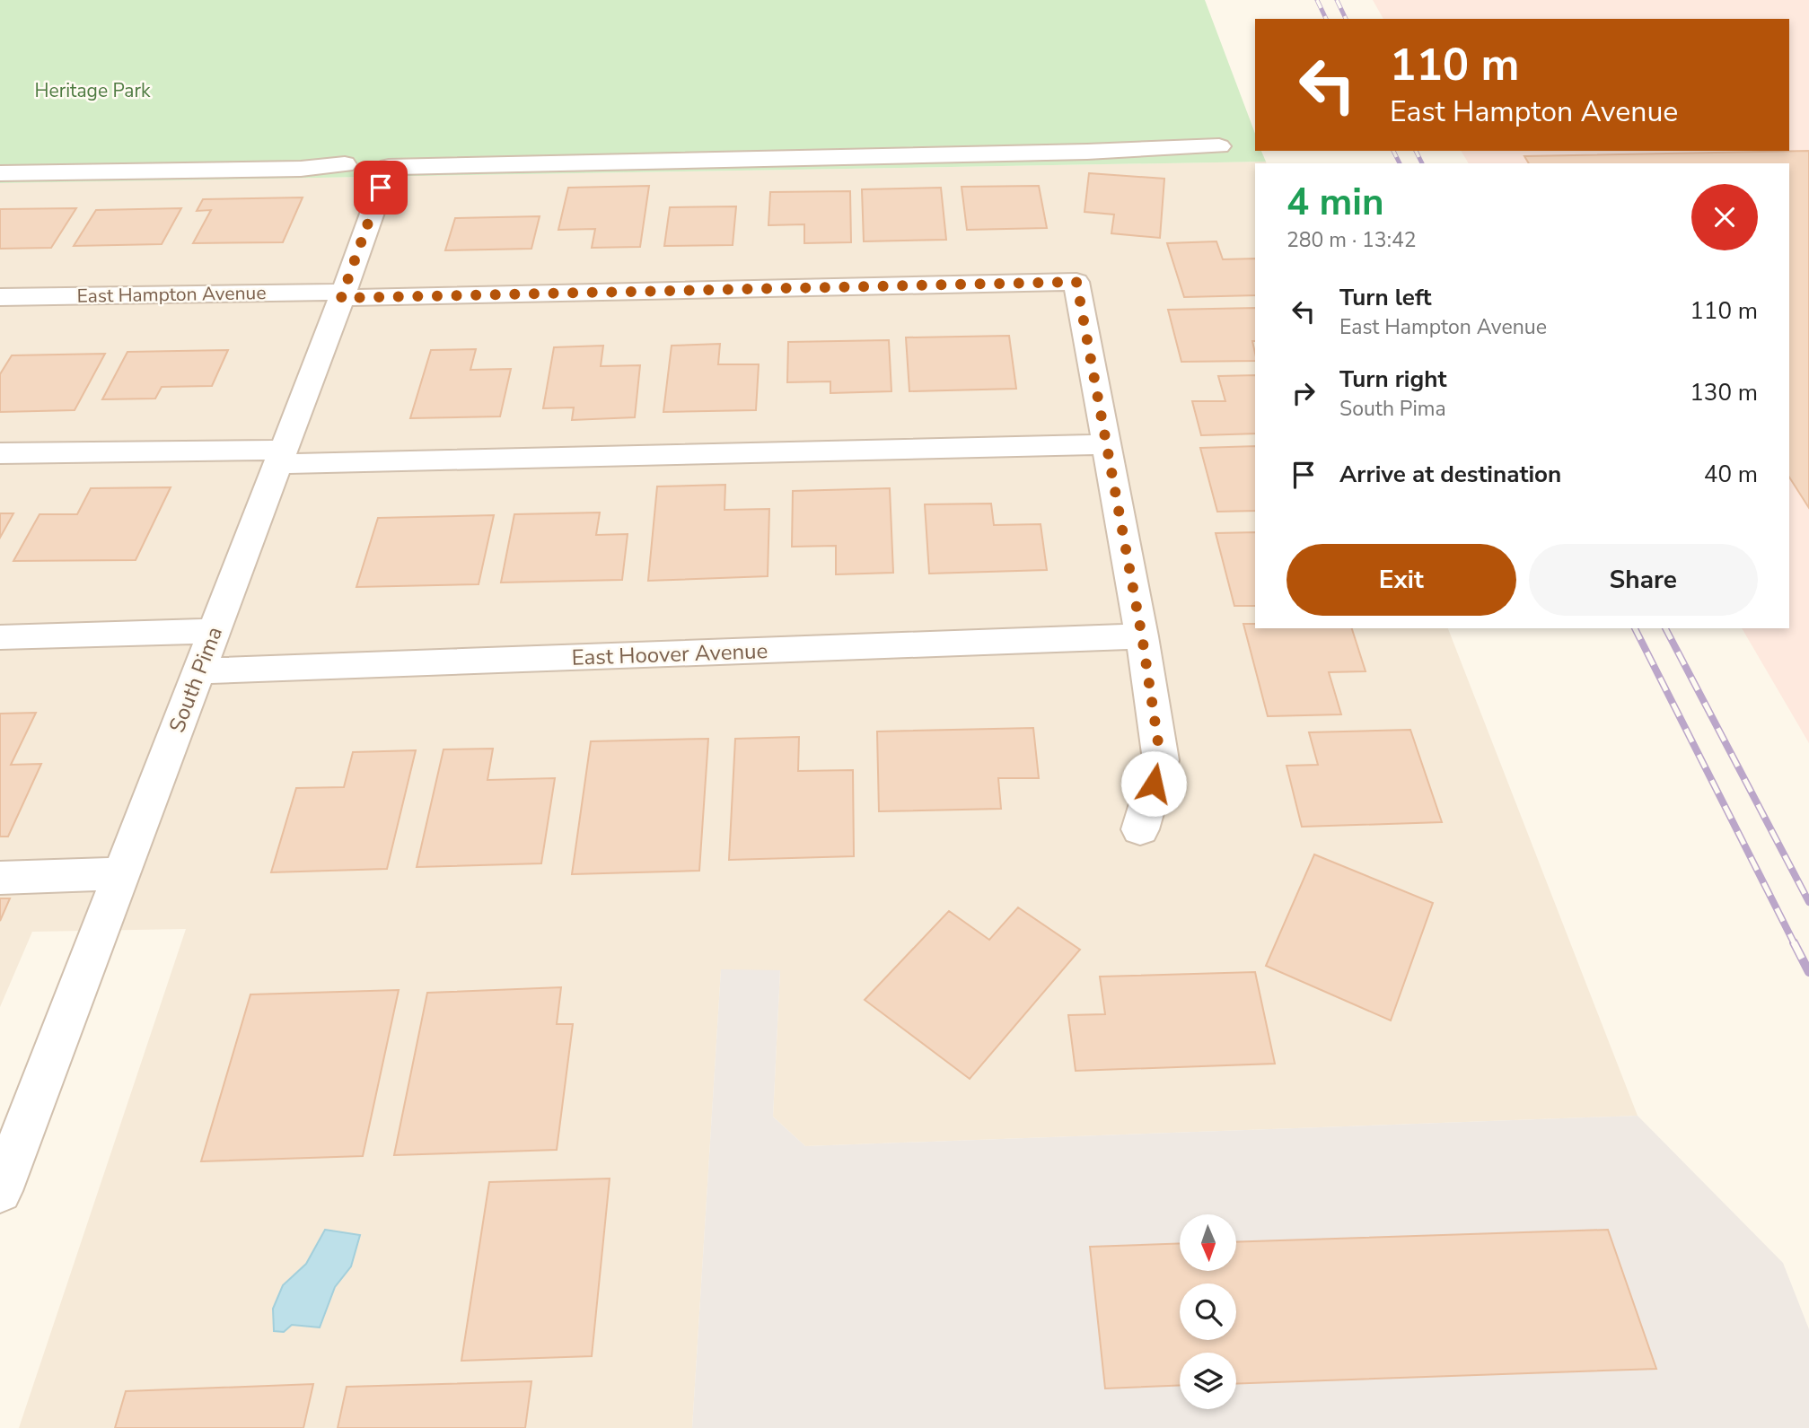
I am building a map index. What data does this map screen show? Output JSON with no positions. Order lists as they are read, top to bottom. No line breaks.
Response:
{"streets":{"street":["East Hampton Avenue","East Hoover Avenue","South Pima"]},"crossings":[["East Hampton Avenue","South Pima"],["East Hoover Avenue","South Pima"]],"parks":["Heritage Park"],"north":"bottom","page":{"turn":["110 m","East Hampton Avenue"],"heading":["4 min","280 m · 13:42"],"list":[{"name":"Turn left","note":"East Hampton Avenue","value":"110 m"},{"name":"Turn right","note":"South Pima","value":"130 m"},{"name":"Arrive at destination","value":"40 m"}],"buttons":["Exit","Share"]}}
